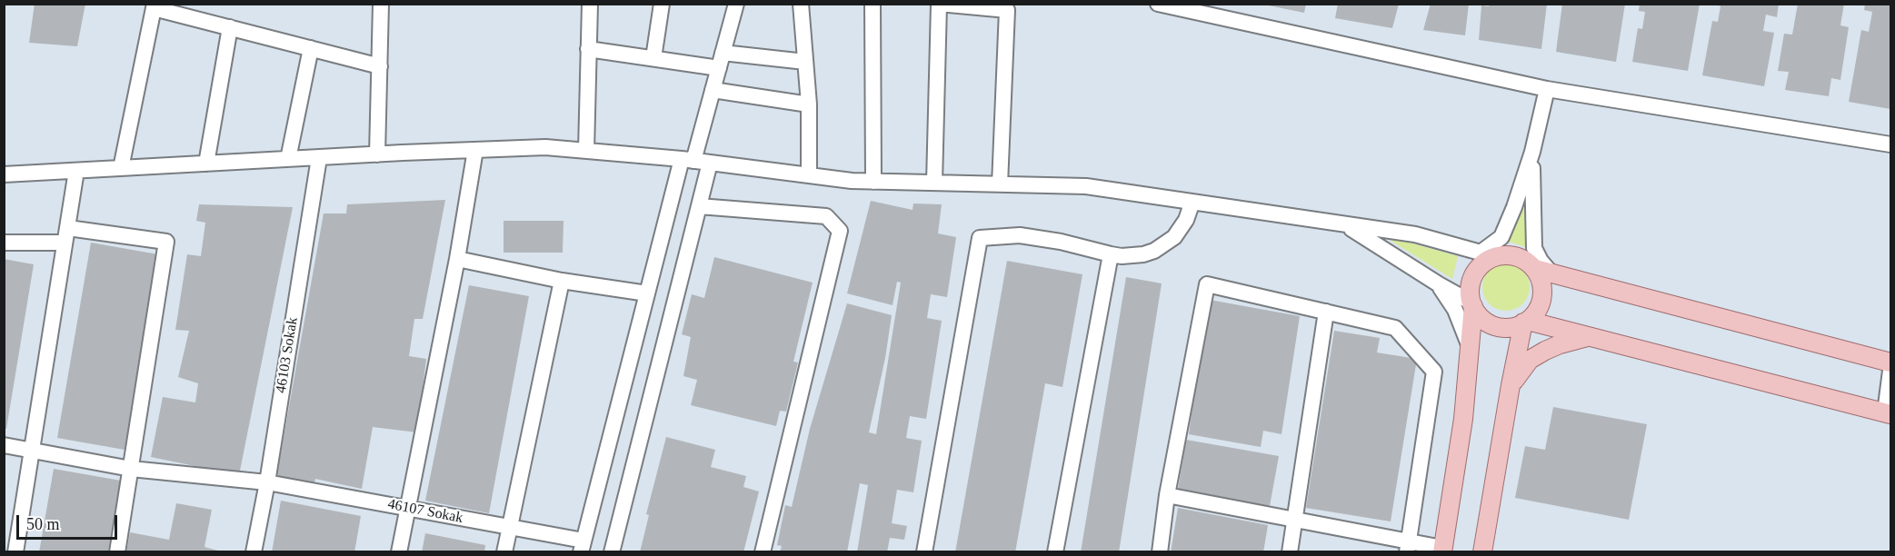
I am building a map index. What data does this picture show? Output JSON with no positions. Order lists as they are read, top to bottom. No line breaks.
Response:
{"streets":{"street":["46103 Sokak","46107 Sokak"]},"crossings":[["46103 Sokak","46107 Sokak"]],"scale_bar":"50 m"}
